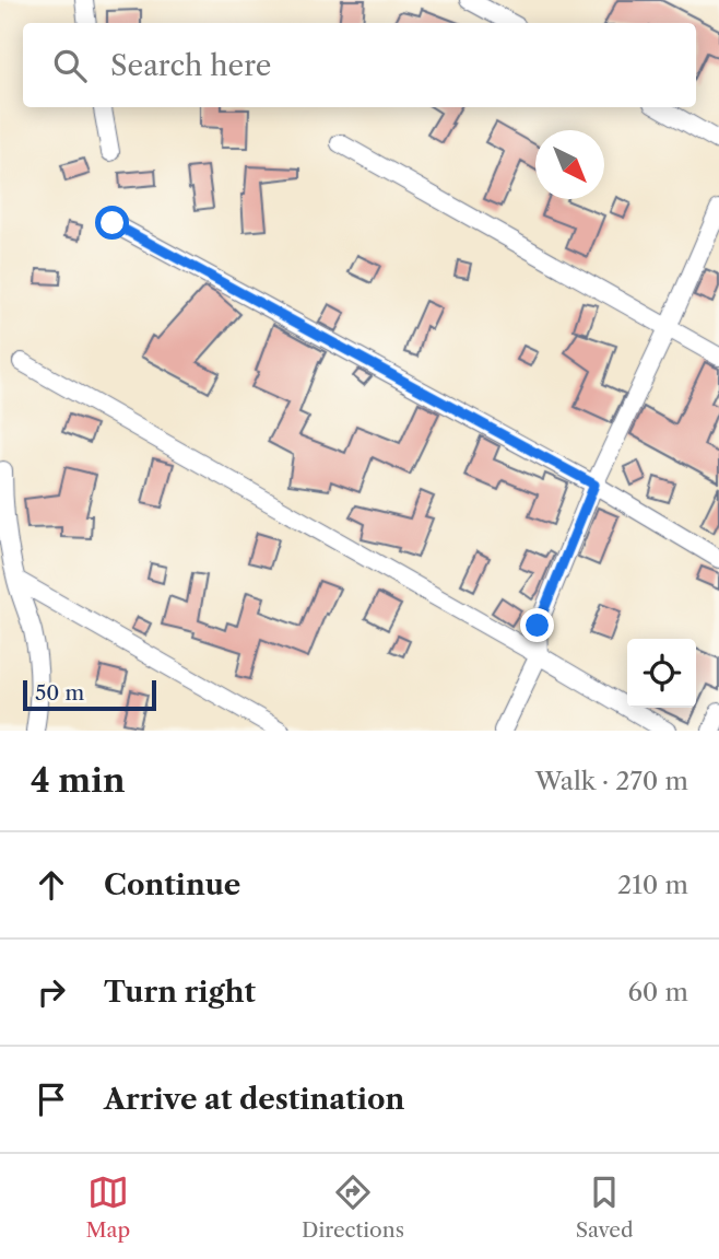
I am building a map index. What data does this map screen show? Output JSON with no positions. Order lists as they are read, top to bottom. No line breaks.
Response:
{"scale_bar":"50 m","north":"bottom right","page":{"search":"Search here","scale":"50 m","heading":["4 min","Walk · 270 m"],"list":[["Continue","210 m"],["Turn right","60 m"],"Arrive at destination"],"nav":["Map","Directions","Saved"]}}
